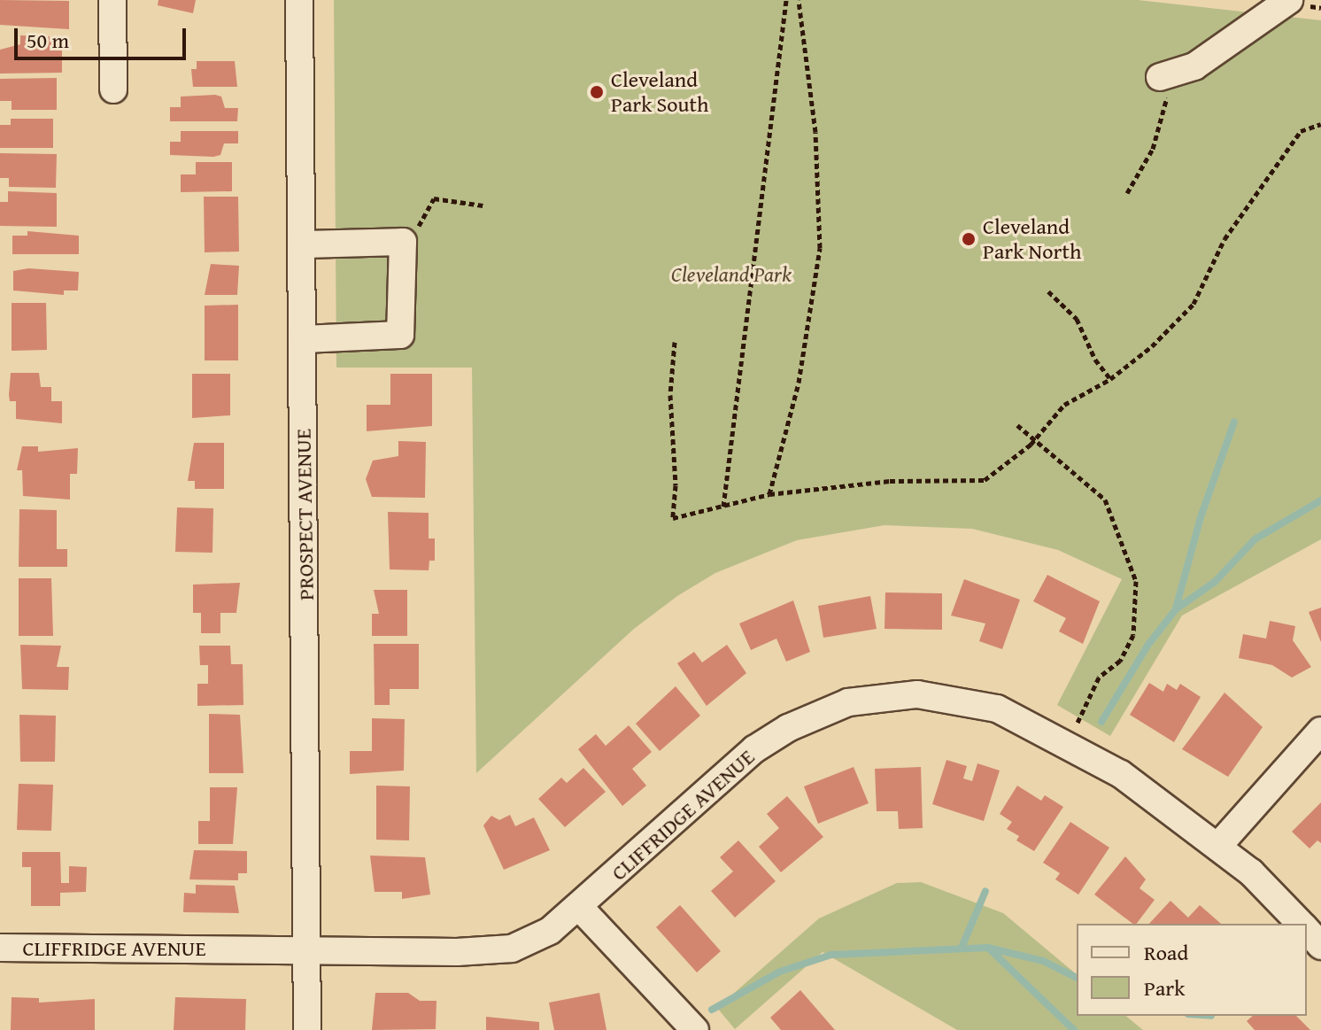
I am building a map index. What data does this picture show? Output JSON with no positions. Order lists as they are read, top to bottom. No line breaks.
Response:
{"streets":{"street":["PROSPECT AVENUE","CLIFFRIDGE AVENUE"]},"crossings":[["PROSPECT AVENUE","CLIFFRIDGE AVENUE"]],"parks":["Cleveland Park"],"places":["Cleveland Park South","Cleveland Park North"],"legend":["Road","Park"],"scale_bar":"50 m"}
